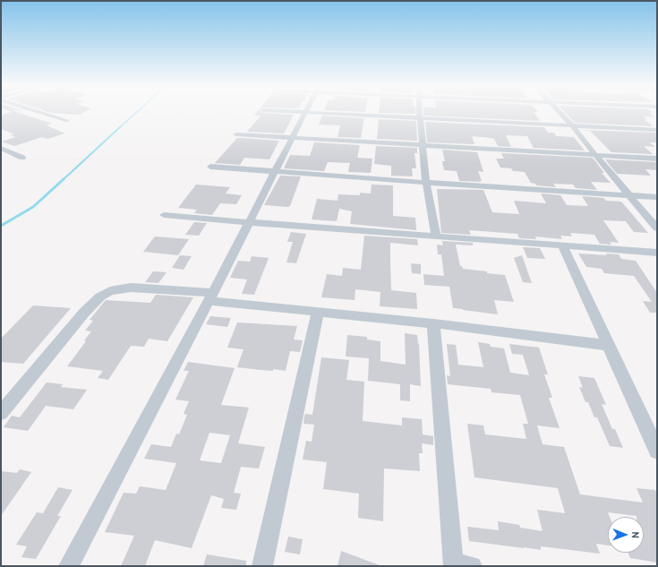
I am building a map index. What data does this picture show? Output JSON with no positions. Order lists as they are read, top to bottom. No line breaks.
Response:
{"north":"right"}
